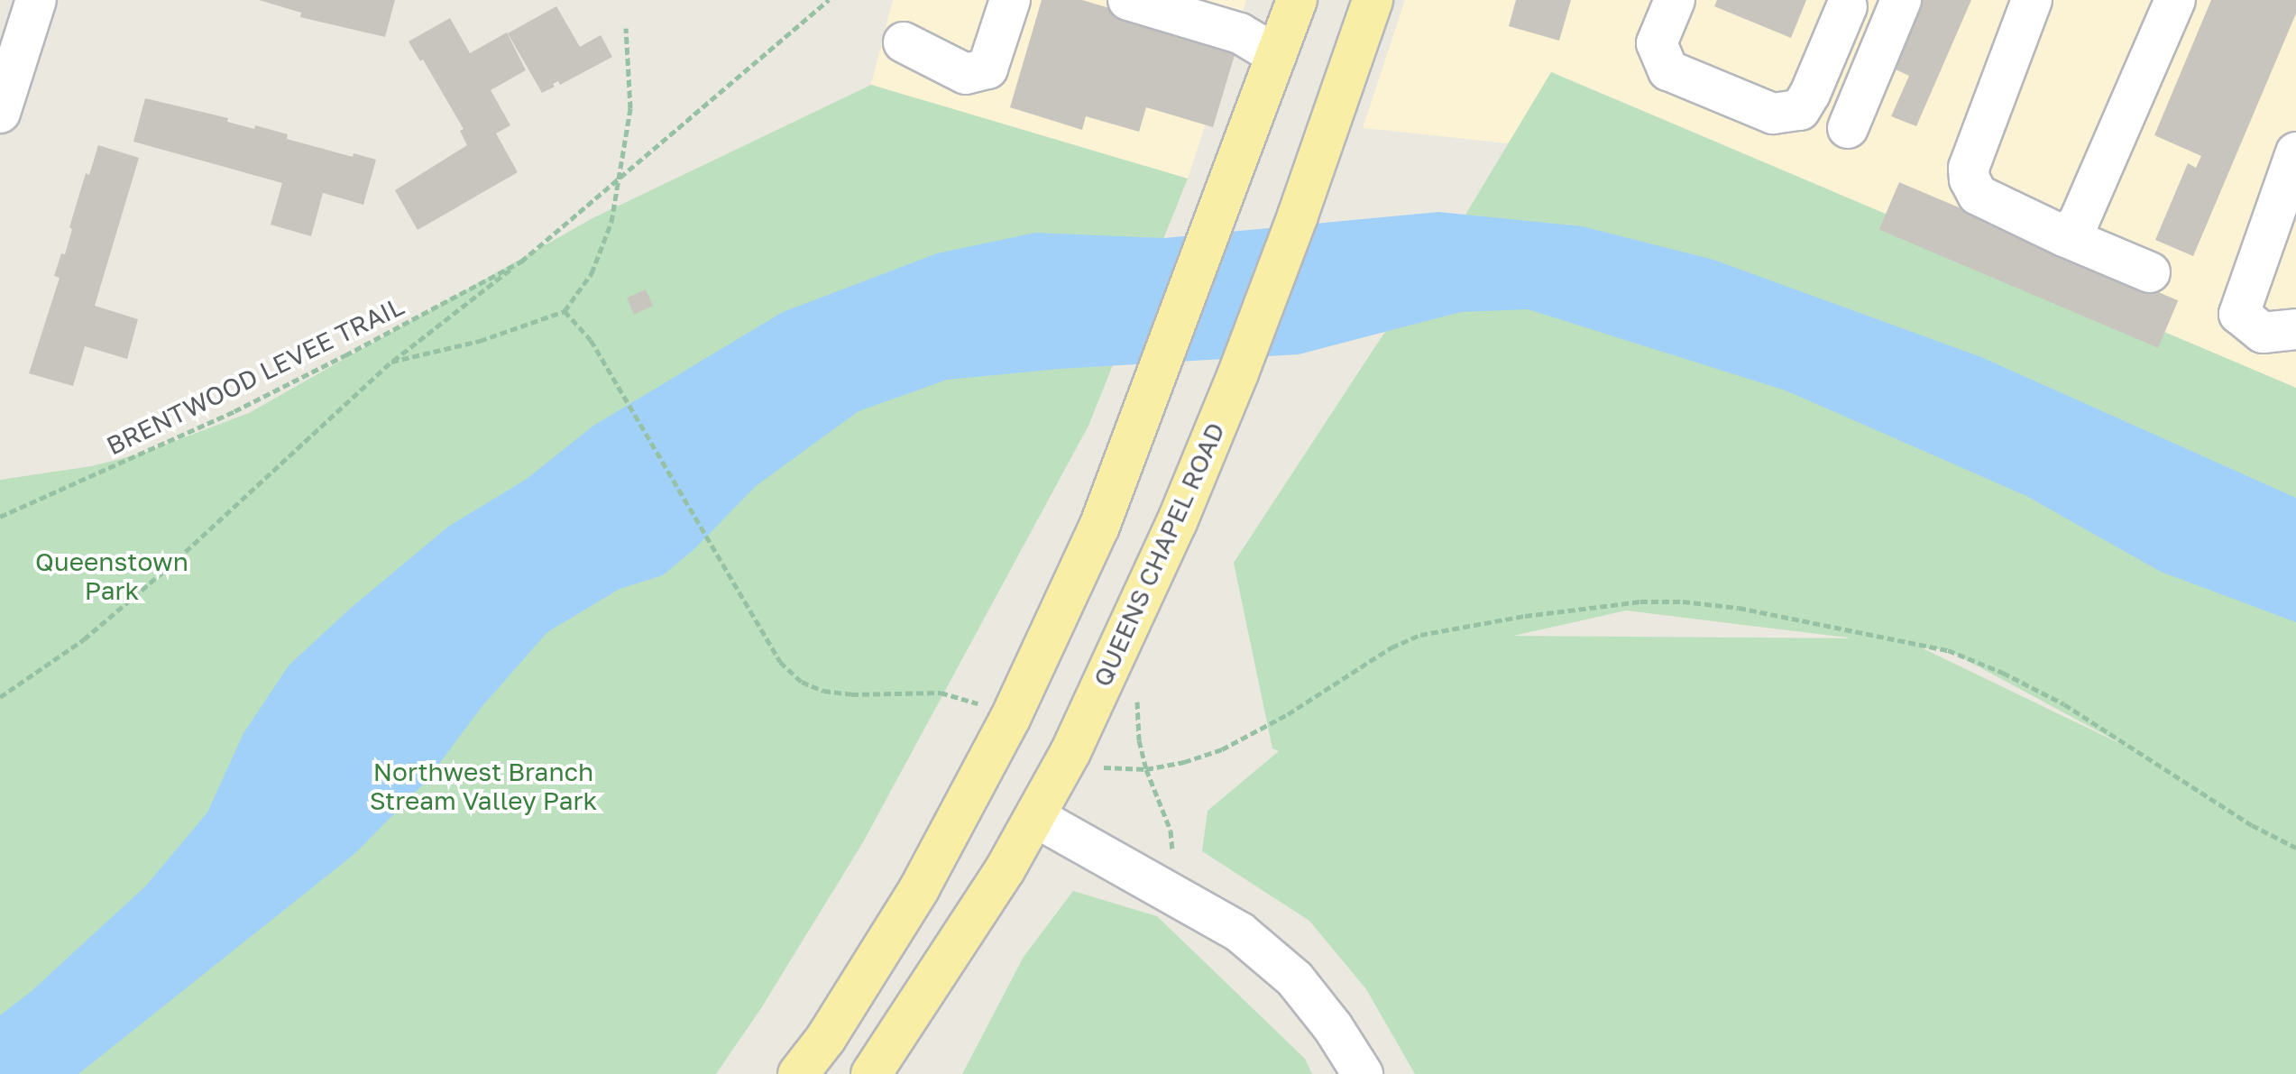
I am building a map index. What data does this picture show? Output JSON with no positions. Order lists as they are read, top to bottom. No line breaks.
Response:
{"streets":{"main road":["QUEENS CHAPEL ROAD"],"path":["BRENTWOOD LEVEE TRAIL"]},"parks":["Queenstown Park","Northwest Branch Stream Valley Park"]}
